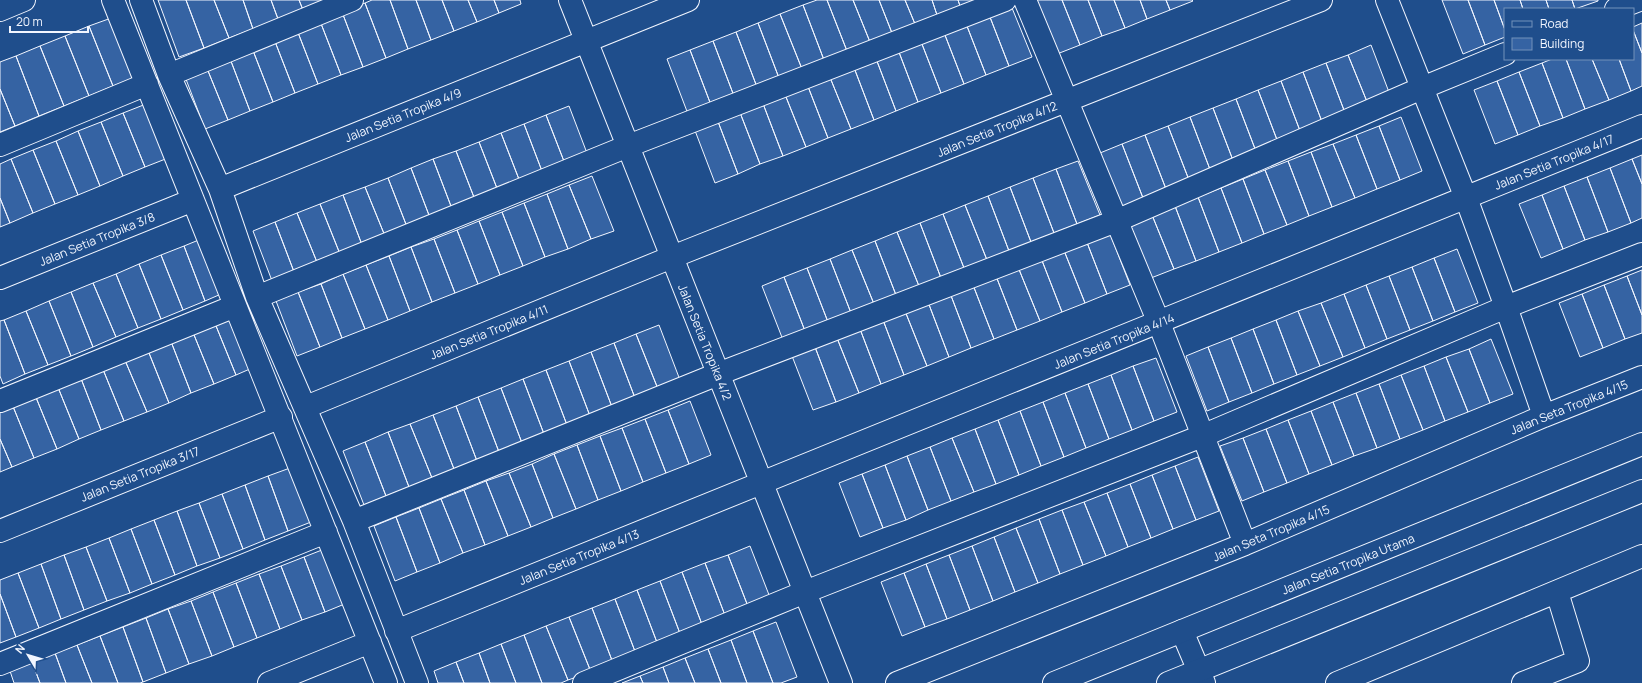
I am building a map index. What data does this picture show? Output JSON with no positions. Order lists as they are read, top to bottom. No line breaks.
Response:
{"streets":{"street":["Jalan Setia Tropika 4/9","Jalan Setia Tropika 4/12","Jalan Setia Tropika 4/17","Jalan Setia Tropika 3/8","Jalan Setia Tropika 4/11","Jalan Setia Tropika 4/14","Jalan Setia Tropika 4/2","Jalan Seta Tropika 4/15","Jalan Setia Tropika 3/17","Jalan Setia Tropika 4/13","Jalan Setia Tropika Utama"]},"crossings":[["Jalan Setia Tropika 4/9","Jalan Setia Tropika 4/2"],["Jalan Setia Tropika 4/12","Jalan Setia Tropika 4/11"],["Jalan Setia Tropika 4/12","Jalan Setia Tropika 4/2"],["Jalan Setia Tropika 4/17","Jalan Setia Tropika 4/14"],["Jalan Setia Tropika 4/11","Jalan Setia Tropika 4/2"],["Jalan Setia Tropika 4/14","Jalan Setia Tropika 4/2"],["Jalan Setia Tropika 4/14","Jalan Setia Tropika 4/13"],["Jalan Setia Tropika 4/2","Jalan Setia Tropika 4/13"]],"legend":["Road","Building"],"scale_bar":"20 m","north":"top left"}
